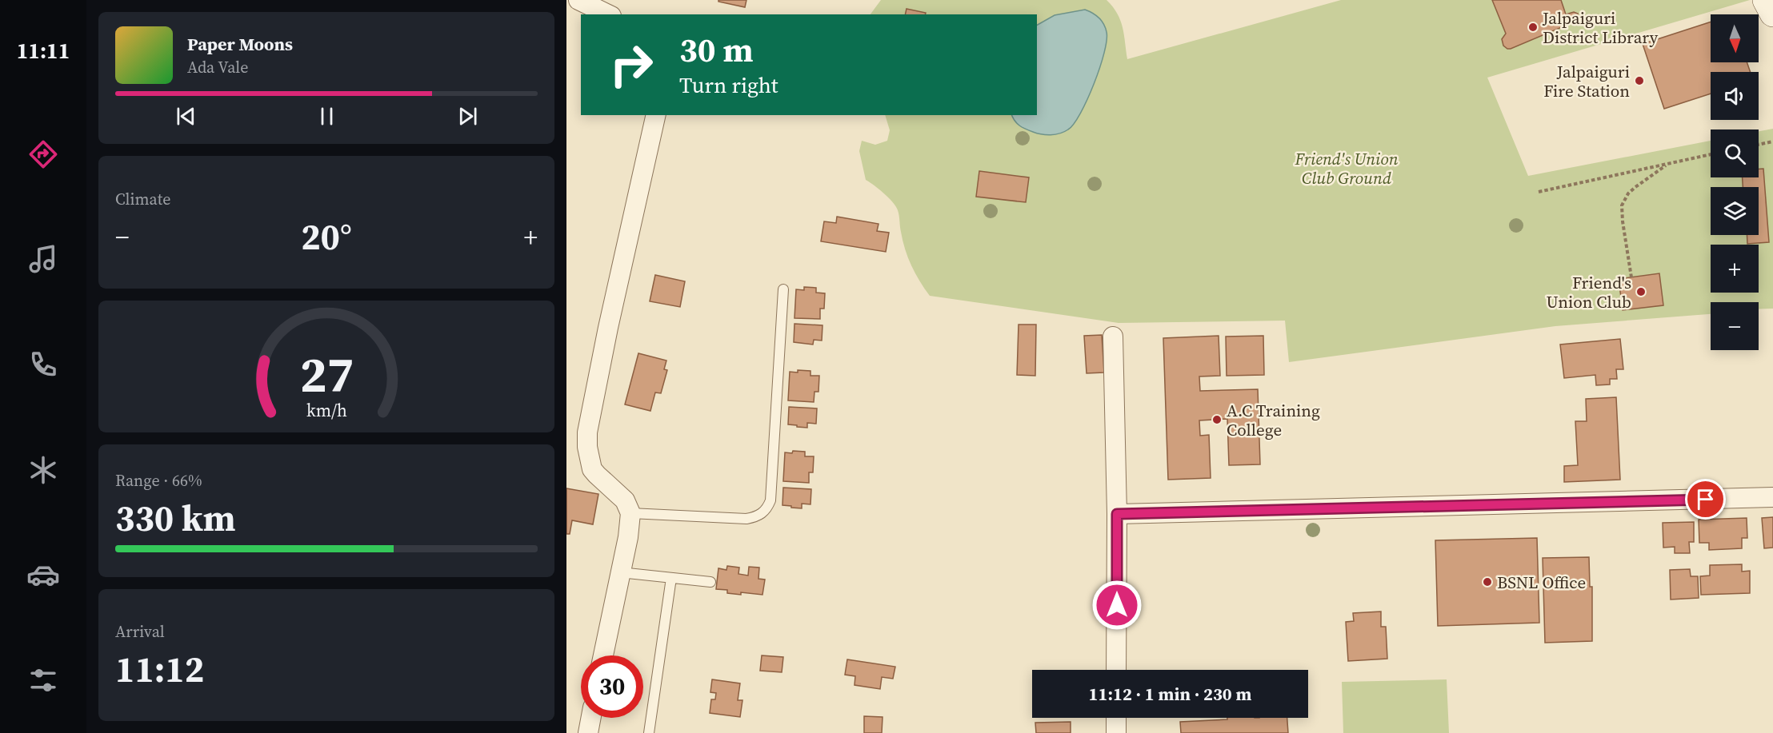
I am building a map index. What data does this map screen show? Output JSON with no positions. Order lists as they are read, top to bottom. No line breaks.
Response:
{"parks":["Friend's Union Club Ground"],"places":["Jalpaiguri District Library","Jalpaiguri Fire Station","Friend's Union Club","A.C Training College","BSNL Office"],"north":"bottom","page":{"tabs":"11:11","map_buttons":["+","−"],"turn":["30 m","Turn right"],"song":["Paper Moons","Ada Vale"],"tile":["Climate",["Range · 66%","330 km"],["Arrival","11:12"]],"heat":["−","20°","+"],"limit":"30","trip":"11:12 · 1 min · 230 m","gauge":["27","km/h"]}}
